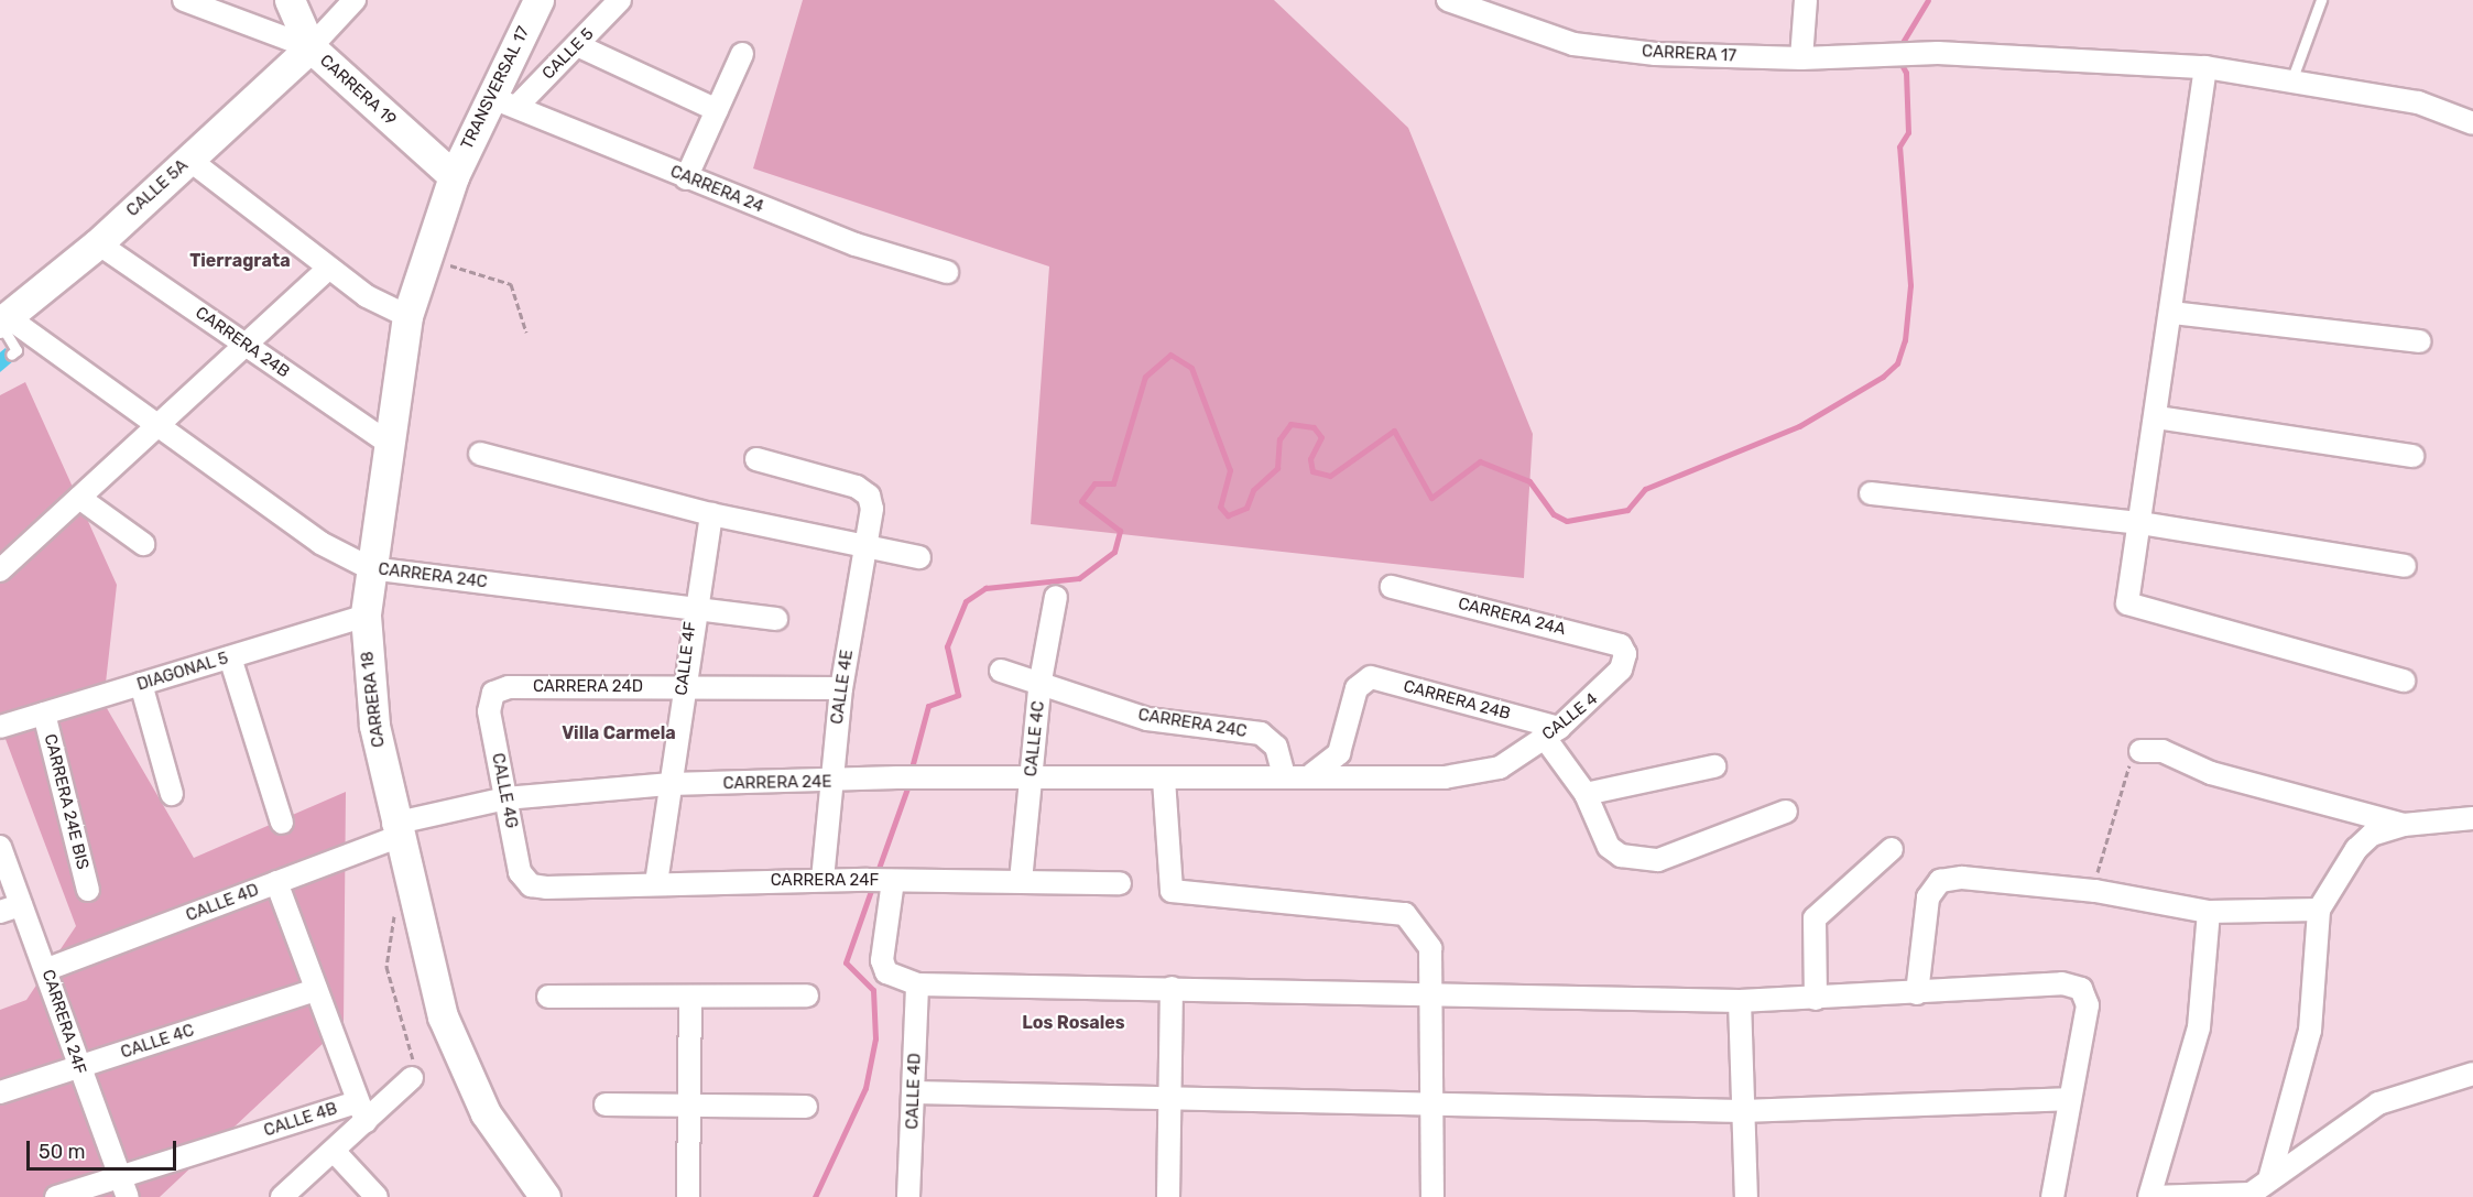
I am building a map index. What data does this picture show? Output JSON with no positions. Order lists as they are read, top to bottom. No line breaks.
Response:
{"streets":{"street":["CALLE 5","CARRERA 17","TRANSVERSAL 17","CARRERA 19","CALLE 5A","CARRERA 24","CARRERA 24B","CARRERA 24C","CARRERA 24A","CALLE 4F","DIAGONAL 5","CARRERA 24D","CALLE 4E","CARRERA 18","CALLE 4","CALLE 4C","CARRERA 24E","CALLE 4G","CARRERA 24E BIS","CARRERA 24F","CALLE 4D","CALLE 4B"]},"crossings":[["CALLE 5","TRANSVERSAL 17"],["CALLE 5","CARRERA 24"],["TRANSVERSAL 17","CARRERA 19"],["TRANSVERSAL 17","CARRERA 24"],["TRANSVERSAL 17","CARRERA 18"],["CARRERA 19","CALLE 5A"],["CARRERA 19","CARRERA 18"],["CALLE 5A","CARRERA 24B"],["CALLE 5A","CARRERA 24C"],["CARRERA 24B","CARRERA 18"],["CARRERA 24B","CALLE 4"],["CARRERA 24C","CALLE 4F"],["CARRERA 24C","CARRERA 18"],["CARRERA 24C","CALLE 4C"],["CARRERA 24A","CALLE 4"],["CALLE 4F","CARRERA 24D"],["CALLE 4F","CARRERA 24E"],["CALLE 4F","CARRERA 24F"],["DIAGONAL 5","CARRERA 18"],["DIAGONAL 5","CARRERA 24E BIS"],["CARRERA 24D","CALLE 4E"],["CARRERA 24D","CALLE 4G"],["CALLE 4E","CARRERA 24E"],["CALLE 4E","CARRERA 24F"],["CARRERA 18","CARRERA 24E"],["CARRERA 18","CALLE 4D"],["CALLE 4C","CARRERA 24E"],["CALLE 4C","CARRERA 24F"],["CARRERA 24E","CALLE 4G"],["CARRERA 24E","CALLE 4D"],["CALLE 4G","CARRERA 24F"],["CARRERA 24F","CALLE 4D"],["CARRERA 24F","CALLE 4B"]],"districts":["Tierragrata","Villa Carmela","Los Rosales"],"scale_bar":"50 m"}
